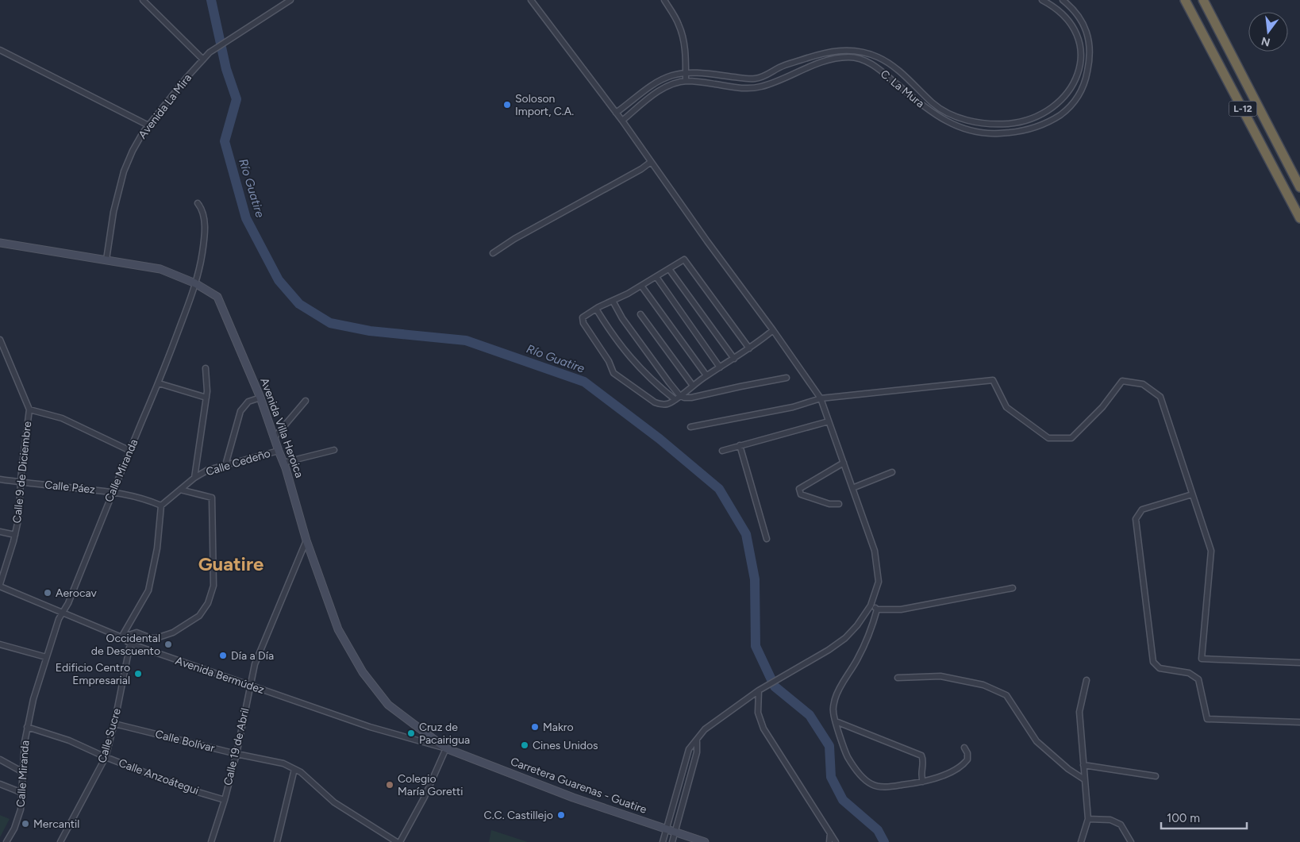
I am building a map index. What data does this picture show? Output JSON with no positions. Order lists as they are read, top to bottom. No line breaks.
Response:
{"streets":{"highway":["L-12"],"main road":["Avenida Villa Heroica","Carretera Guarenas - Guatire"],"street":["C. La Mura","Avenida La Mira","Calle Cedeño","Calle Miranda","Calle 9 de Diciembre","Calle Páez","Avenida Bermúdez","Calle Sucre","Calle Bolívar","Calle 19 de Abril","Calle Anzoátegui"]},"crossings":[["Avenida La Mira","Avenida Villa Heroica"],["Avenida Villa Heroica","Calle Cedeño"],["Avenida Villa Heroica","Calle Miranda"],["Avenida Villa Heroica","Avenida Bermúdez"],["Avenida Villa Heroica","Calle 19 de Abril"],["Avenida Villa Heroica","Carretera Guarenas - Guatire"],["Calle Cedeño","Calle Páez"],["Calle Miranda","Calle Páez"],["Calle Miranda","Avenida Bermúdez"],["Calle Miranda","Calle Anzoátegui"],["Calle 9 de Diciembre","Calle Páez"],["Calle 9 de Diciembre","Avenida Bermúdez"],["Avenida Bermúdez","Calle Sucre"],["Avenida Bermúdez","Calle 19 de Abril"],["Avenida Bermúdez","Carretera Guarenas - Guatire"],["Calle Sucre","Calle Bolívar"],["Calle Sucre","Calle Anzoátegui"],["Calle Bolívar","Calle 19 de Abril"],["Calle 19 de Abril","Calle Anzoátegui"]],"districts":["Guatire"],"water":["Río Guatire"],"places":["Soloson Import, C.A.","Aerocav","Occidental de Descuento","Día a Día","Edificio Centro Empresarial","Makro","Cruz de Pacairigua","Cines Unidos","Colegio María Goretti","C.C. Castillejo","Mercantil"],"scale_bar":"100 m","north":"bottom"}
